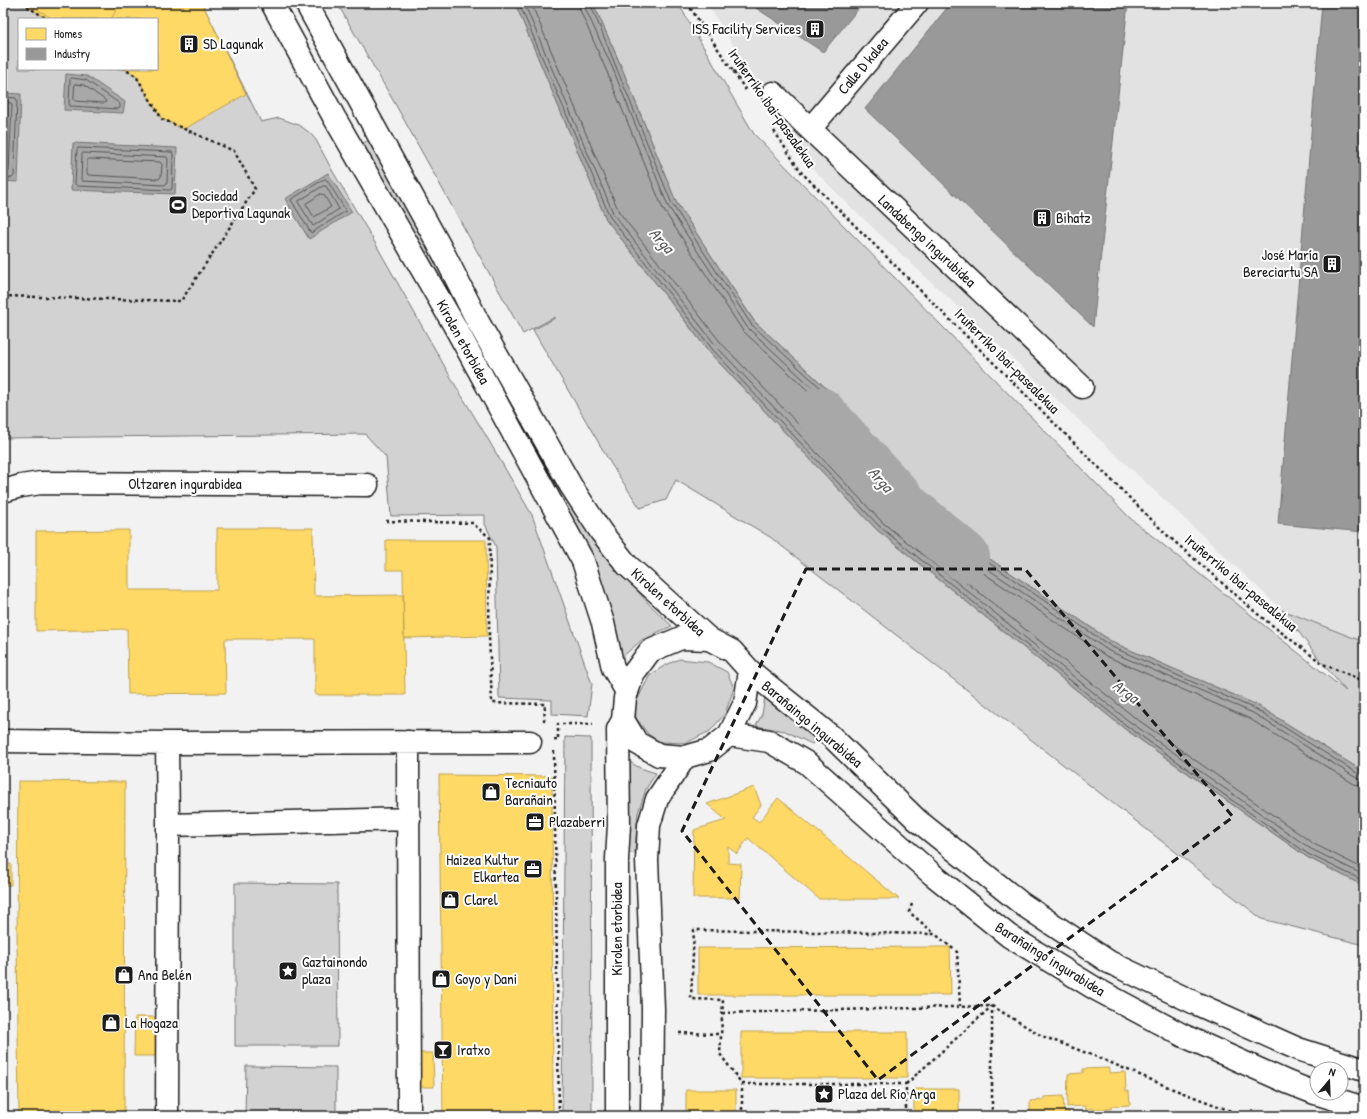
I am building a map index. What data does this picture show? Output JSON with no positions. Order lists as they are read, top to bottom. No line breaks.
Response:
{"streets":{"street":["Calle D kalea","Landabengo ingurubidea","Kirolen etorbidea","Oltzaren ingurabidea","Barañaingo ingurabidea"],"path":["Iruñerriko ibai-pasealekua"]},"crossings":[["Calle D kalea","Landabengo ingurubidea"],["Kirolen etorbidea","Barañaingo ingurabidea"]],"water":["Arga"],"places":{"building":["ISS Facility Services","SD Lagunak","Bihatz","José María Bereciartu SA"],"sports":["Sociedad Deportiva Lagunak"],"shop":["Tecniauto Barañain","Clarel","Ana Belén","Goyo y Dani","La Hogaza"],"office":["Plazaberri","Haizea Kultur Elkartea"],"place":["Gaztainondo plaza","Plaza del Río Arga"],"bar":["Iratxo"]},"legend":["Homes","Industry"],"north":"top"}
